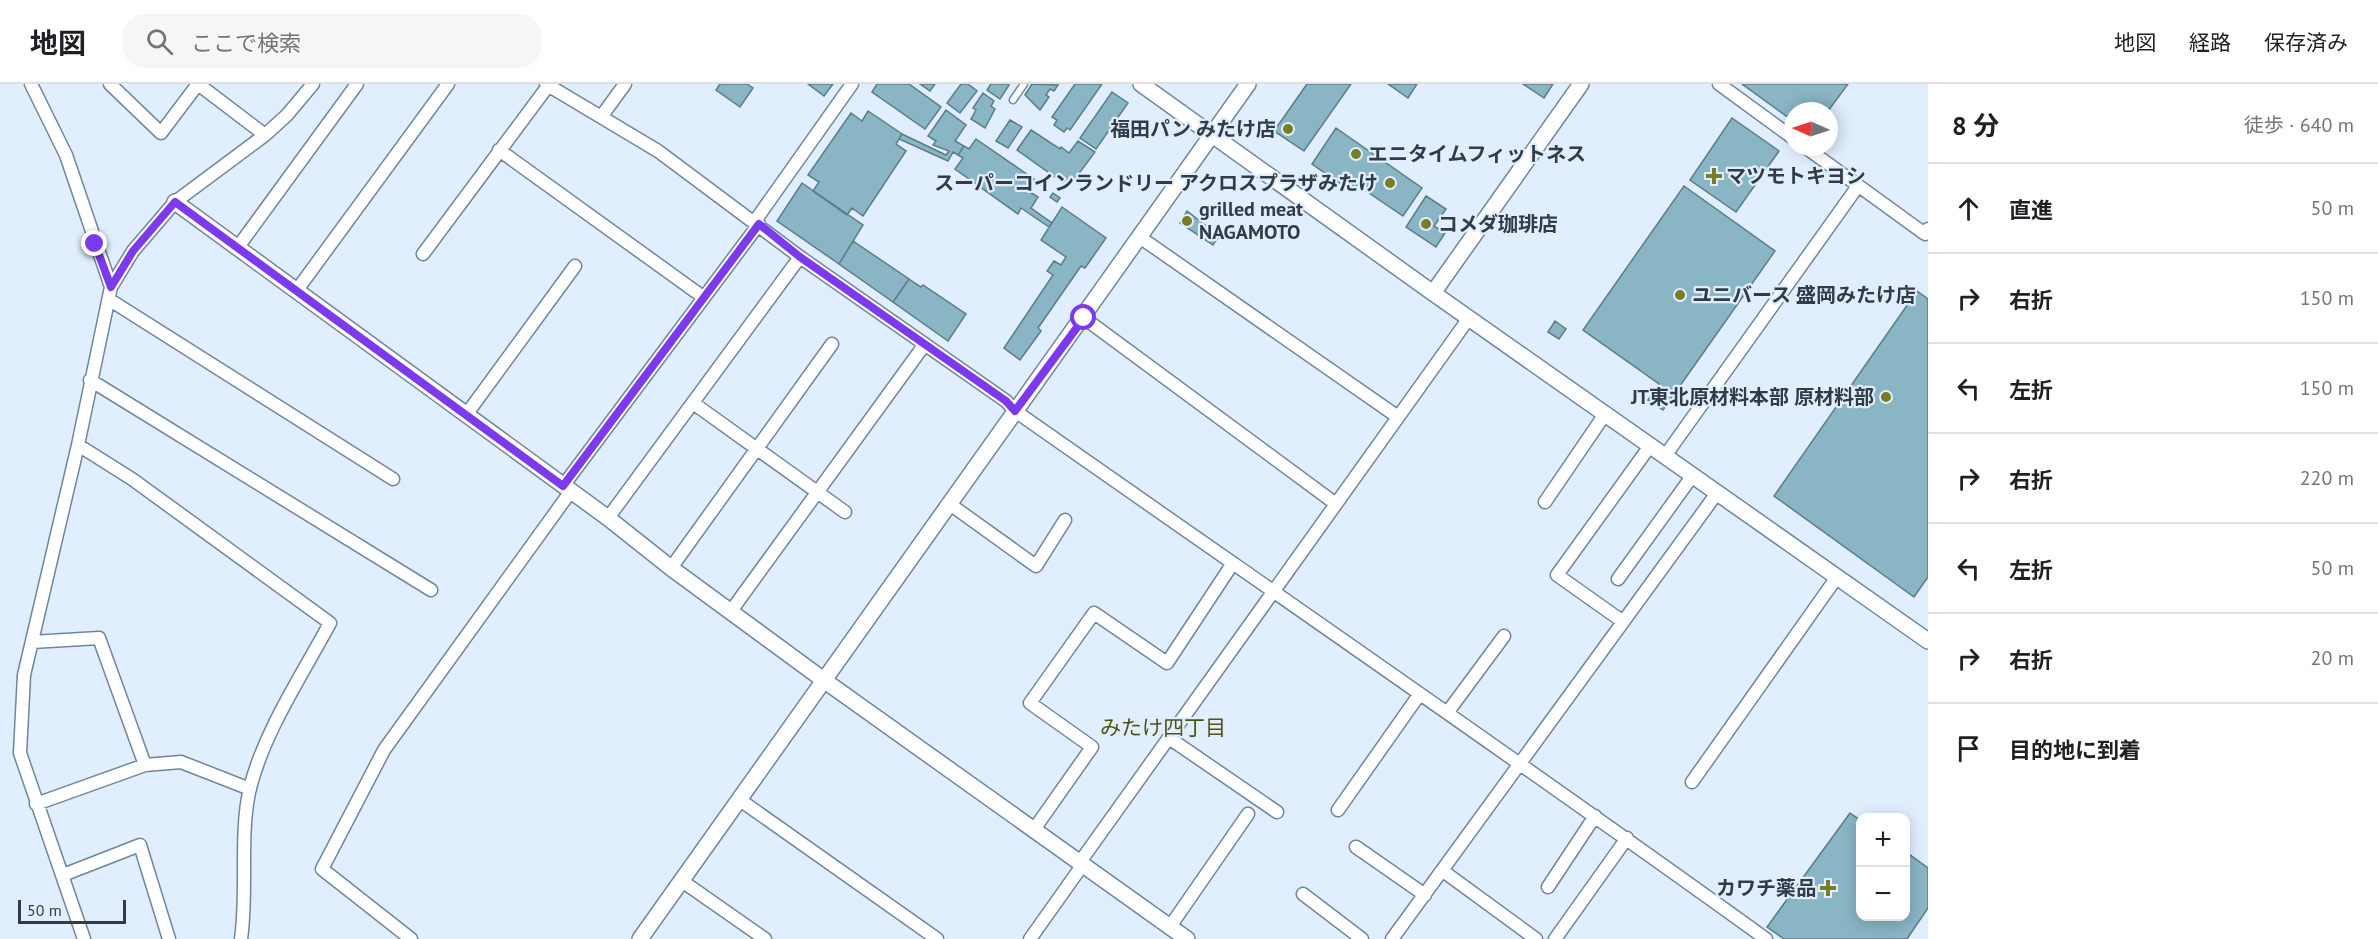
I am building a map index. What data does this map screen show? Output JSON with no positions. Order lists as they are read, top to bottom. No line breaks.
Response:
{"districts":["みたけ四丁目"],"places":{"other":["福田パン みたけ店","エニタイムフィットネス","スーパーコインランドリー アクロスプラザみたけ","grilled meat NAGAMOTO","コメダ珈琲店","ユニバース 盛岡みたけ店","JT東北原材料本部 原材料部"],"health":["マツモトキヨシ","カワチ薬品"]},"scale_bar":"50 m","north":"left","page":{"header":"地図","search":"ここで検索","nav":["地図","経路","保存済み"],"heading":["8 分","徒歩 · 640 m"],"list":[["直進","50 m"],["右折","150 m"],["左折","150 m"],["右折","220 m"],["左折","50 m"],["右折","20 m"],"目的地に到着"],"map_buttons":["+","−"],"scale":"50 m"}}
